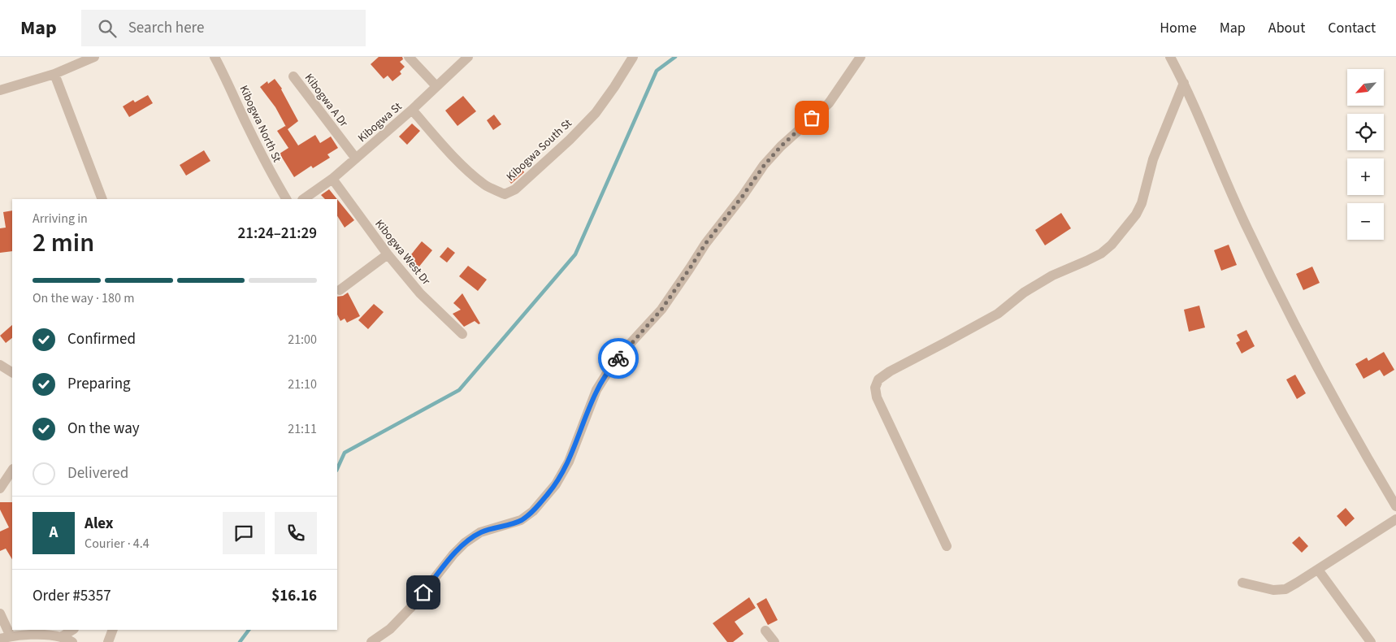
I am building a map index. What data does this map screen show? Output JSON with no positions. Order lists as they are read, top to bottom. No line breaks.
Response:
{"streets":{"street":["Kibogwa A Dr","Kibogwa St","Kibogwa North St","Kibogwa South St","Kibogwa West Dr"]},"crossings":[["Kibogwa A Dr","Kibogwa St"],["Kibogwa St","Kibogwa South St"],["Kibogwa St","Kibogwa West Dr"]],"north":"bottom left","page":{"header":"Map","search":"Search here","nav":["Home","Map","About","Contact"],"map_buttons":["+","−"],"heading":["2 min","Arriving in","21:24–21:29"],"panel":["Alex","Courier · 4.4","Order #5357","$16.16"],"bar":"On the way · 180 m","list":[["Confirmed","21:00"],["Preparing","21:10"],["On the way","21:11"],"Delivered"],"round":"A"}}
